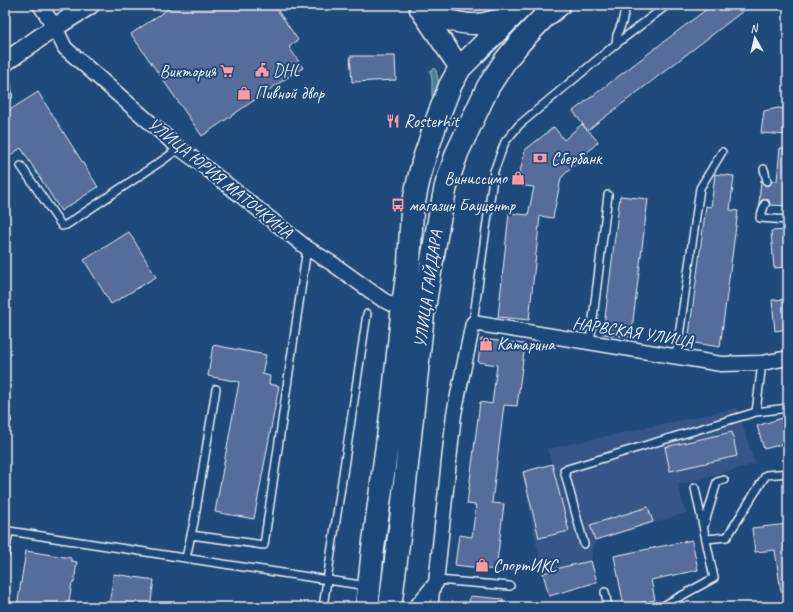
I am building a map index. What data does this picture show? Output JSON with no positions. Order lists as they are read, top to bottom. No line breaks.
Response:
{"streets":{"main road":["УЛИЦА ГАЙДАРА"],"street":["УЛИЦА ЮРИЯ МАТОЧКИНА","НАРВСКАЯ УЛИЦА"]},"crossings":[["УЛИЦА ЮРИЯ МАТОЧКИНА","УЛИЦА ГАЙДАРА"]],"places":{"public building":["DHL"],"supermarket":["Виктория"],"shop":["Пивной двор","Виниссимо","Катарина","СпортИКС"],"restaurant":["Rosterhit"],"bank":["Сбербанк"],"bus stop":["магазин Бауцентр"]},"north":"top"}
